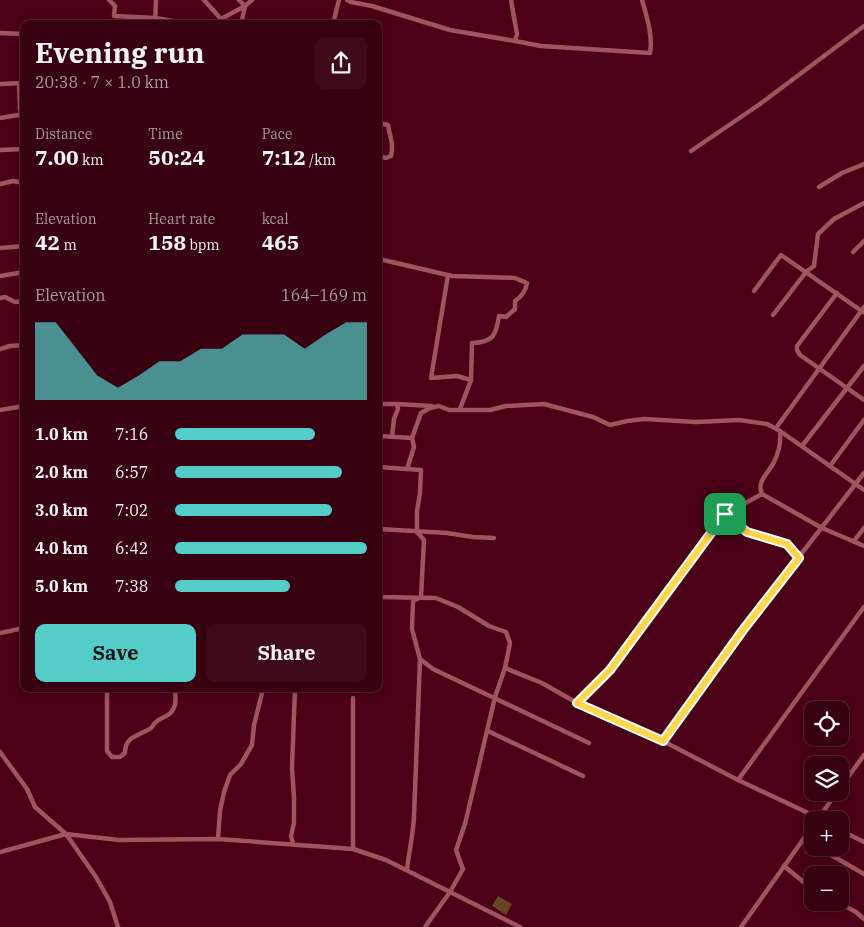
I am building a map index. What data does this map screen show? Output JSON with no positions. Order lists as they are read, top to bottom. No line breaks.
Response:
{"page":{"heading":["Evening run","20:38 · 7 × 1.0 km"],"stats":[["Distance","7.00 km"],["Time","50:24"],["Pace","7:12 /km"],["Elevation","42 m"],["Heart rate","158 bpm"],["kcal","465"]],"chart":["Elevation","164–169 m"],"list":[{"name":"1.0 km","note":"7:16"},{"name":"2.0 km","note":"6:57"},{"name":"3.0 km","note":"7:02"},{"name":"4.0 km","note":"6:42"},{"name":"5.0 km","note":"7:38"}],"buttons":["Save","Share"],"map_buttons":["+","−"]}}
